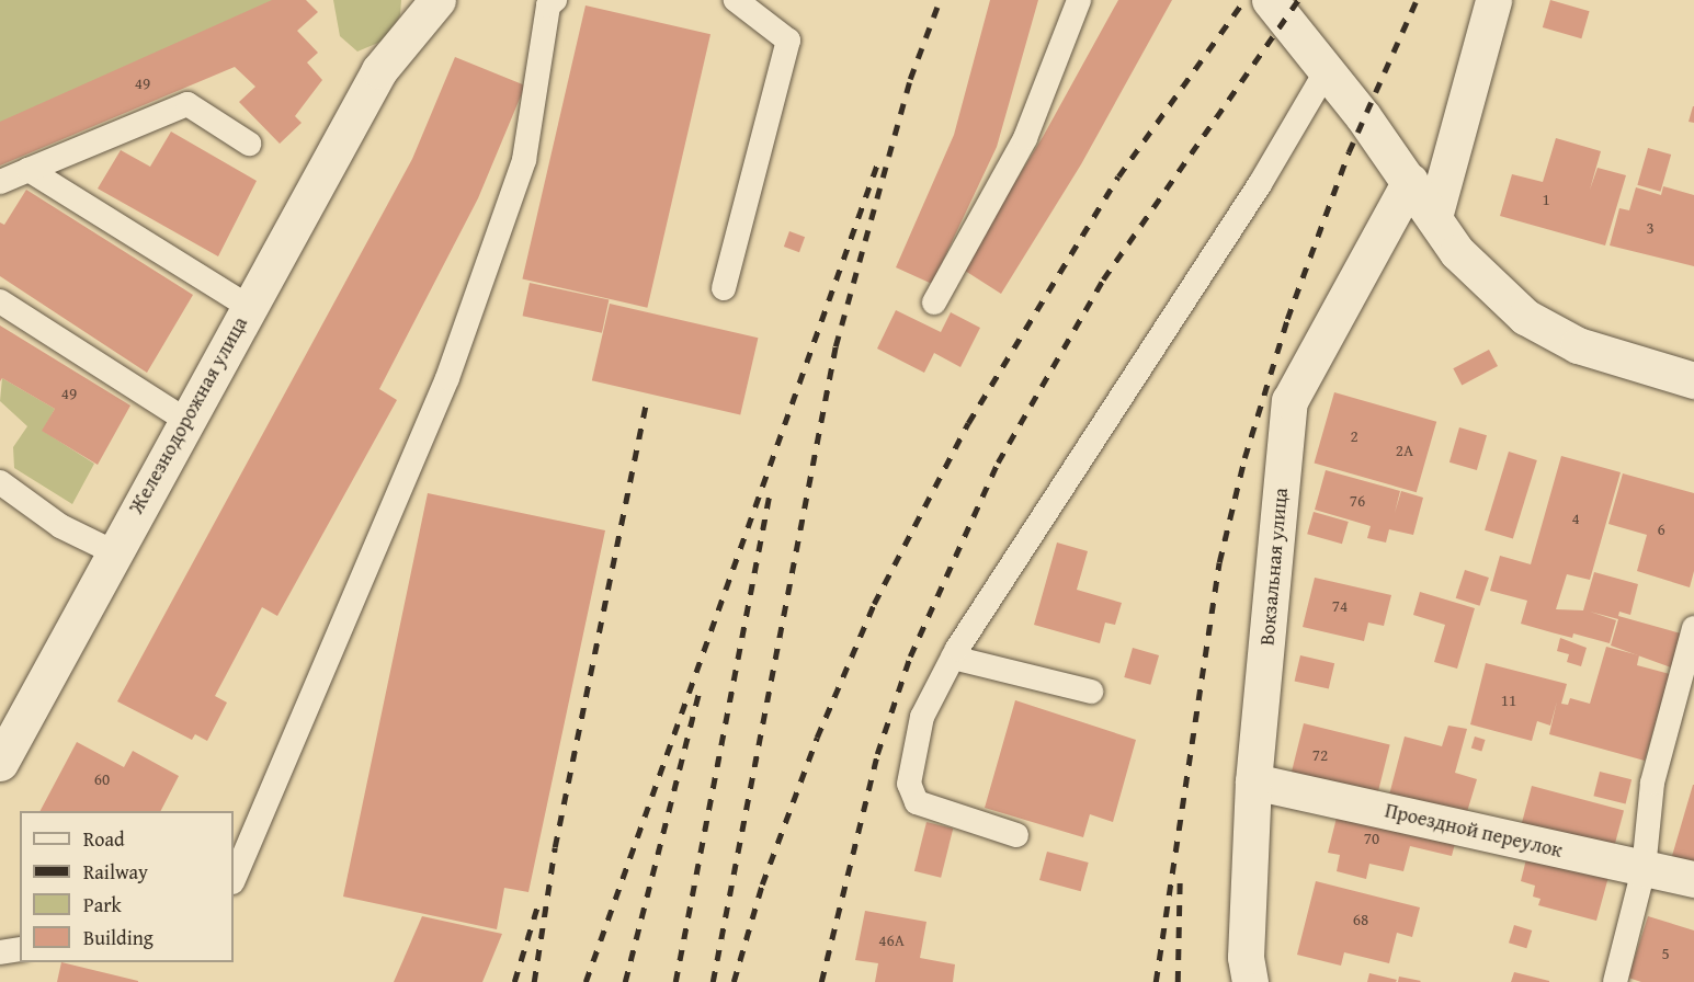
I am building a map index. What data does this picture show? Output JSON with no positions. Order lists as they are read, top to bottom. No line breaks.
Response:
{"streets":{"street":["Железнодорожная улица","Вокзальная улица","Проездной переулок"]},"crossings":[["Вокзальная улица","Проездной переулок"]],"house_numbers":["49","1","3","49","2","2А","76","4","6","74","11","72","60","70","68","46А","5"],"legend":["Road","Railway","Park","Building"]}
